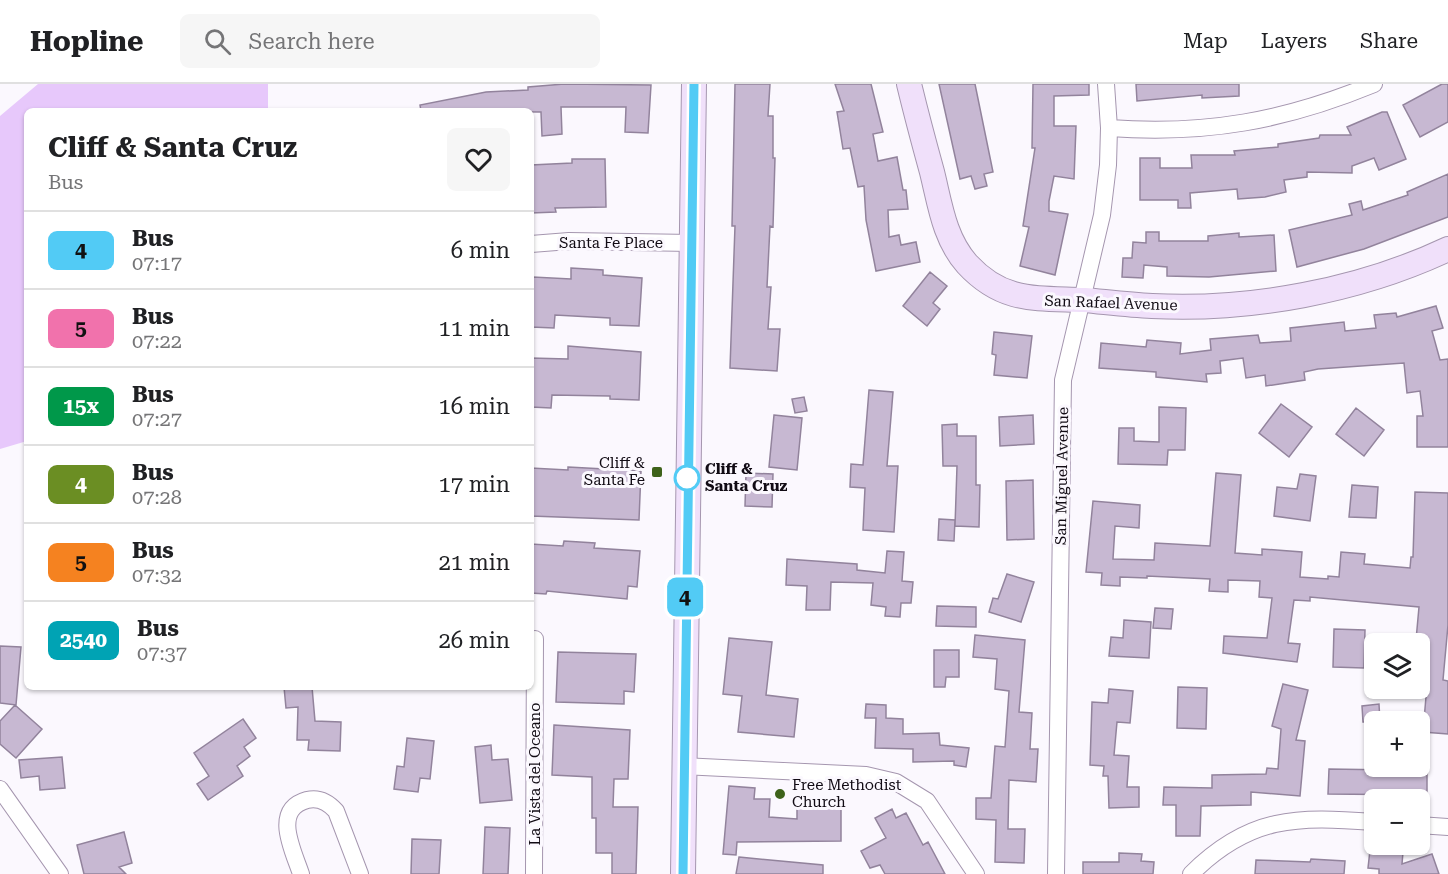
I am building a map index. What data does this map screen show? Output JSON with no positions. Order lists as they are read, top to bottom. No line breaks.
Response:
{"streets":{"main road":["San Rafael Avenue"],"street":["Santa Fe Place","San Miguel Avenue","La Vista del Oceano"]},"crossings":[["San Rafael Avenue","San Miguel Avenue"]],"places":{"transit":["Cliff & Santa Fe"],"other":["Cliff & Santa Cruz","Free Methodist Church"]},"lines":["bus line 4"],"page":{"header":"Hopline","search":"Search here","nav":["Map","Layers","Share"],"on_map":"4","heading":["Cliff & Santa Cruz","Bus"],"list":[{"mark":"4","name":"Bus","note":"07:17","value":"6 min"},{"mark":"5","name":"Bus","note":"07:22","value":"11 min"},{"mark":"15x","name":"Bus","note":"07:27","value":"16 min"},{"mark":"4","name":"Bus","note":"07:28","value":"17 min"},{"mark":"5","name":"Bus","note":"07:32","value":"21 min"},{"mark":"2540","name":"Bus","note":"07:37","value":"26 min"}],"map_buttons":["+","−"]}}
